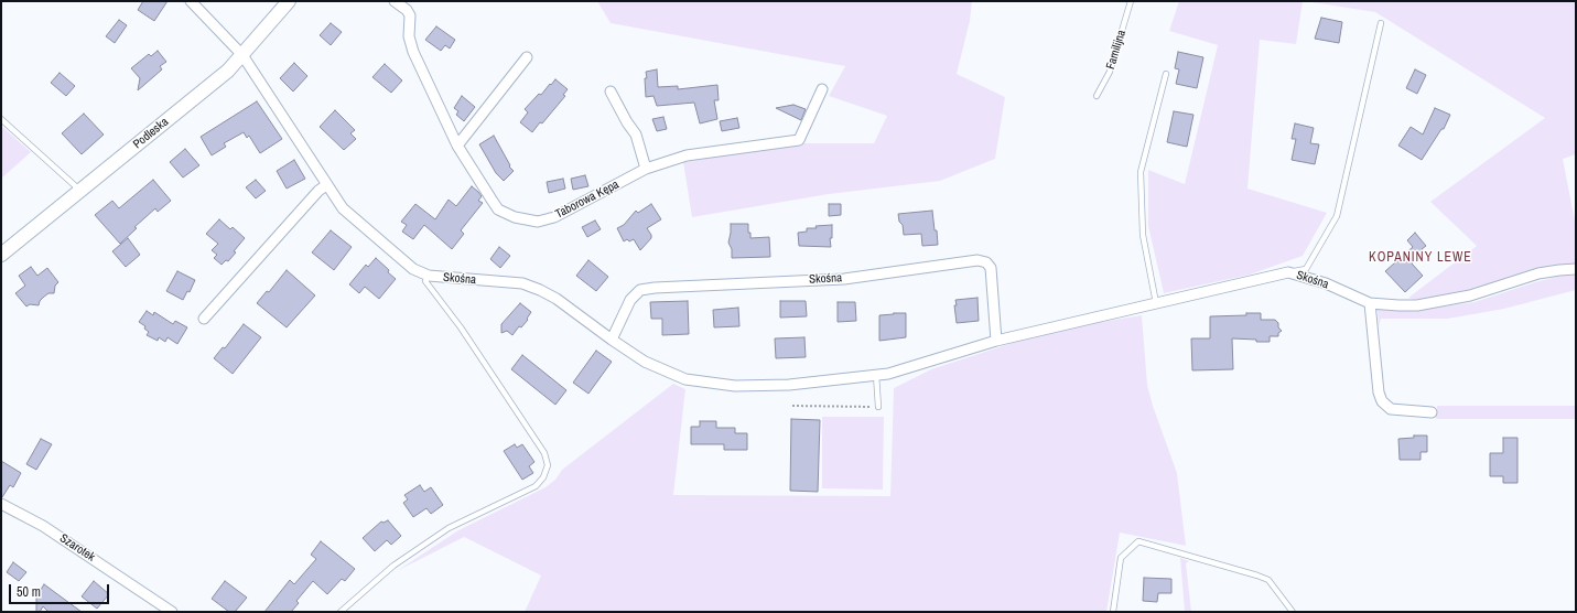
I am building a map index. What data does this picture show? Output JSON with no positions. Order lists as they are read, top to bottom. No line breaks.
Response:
{"streets":{"street":["Podleska","Taborowa Kępa","Skośna","Szarotek"],"lane":["Familijna"]},"crossings":[["Podleska","Skośna"]],"districts":["KOPANINY LEWE"],"scale_bar":"50 m"}
